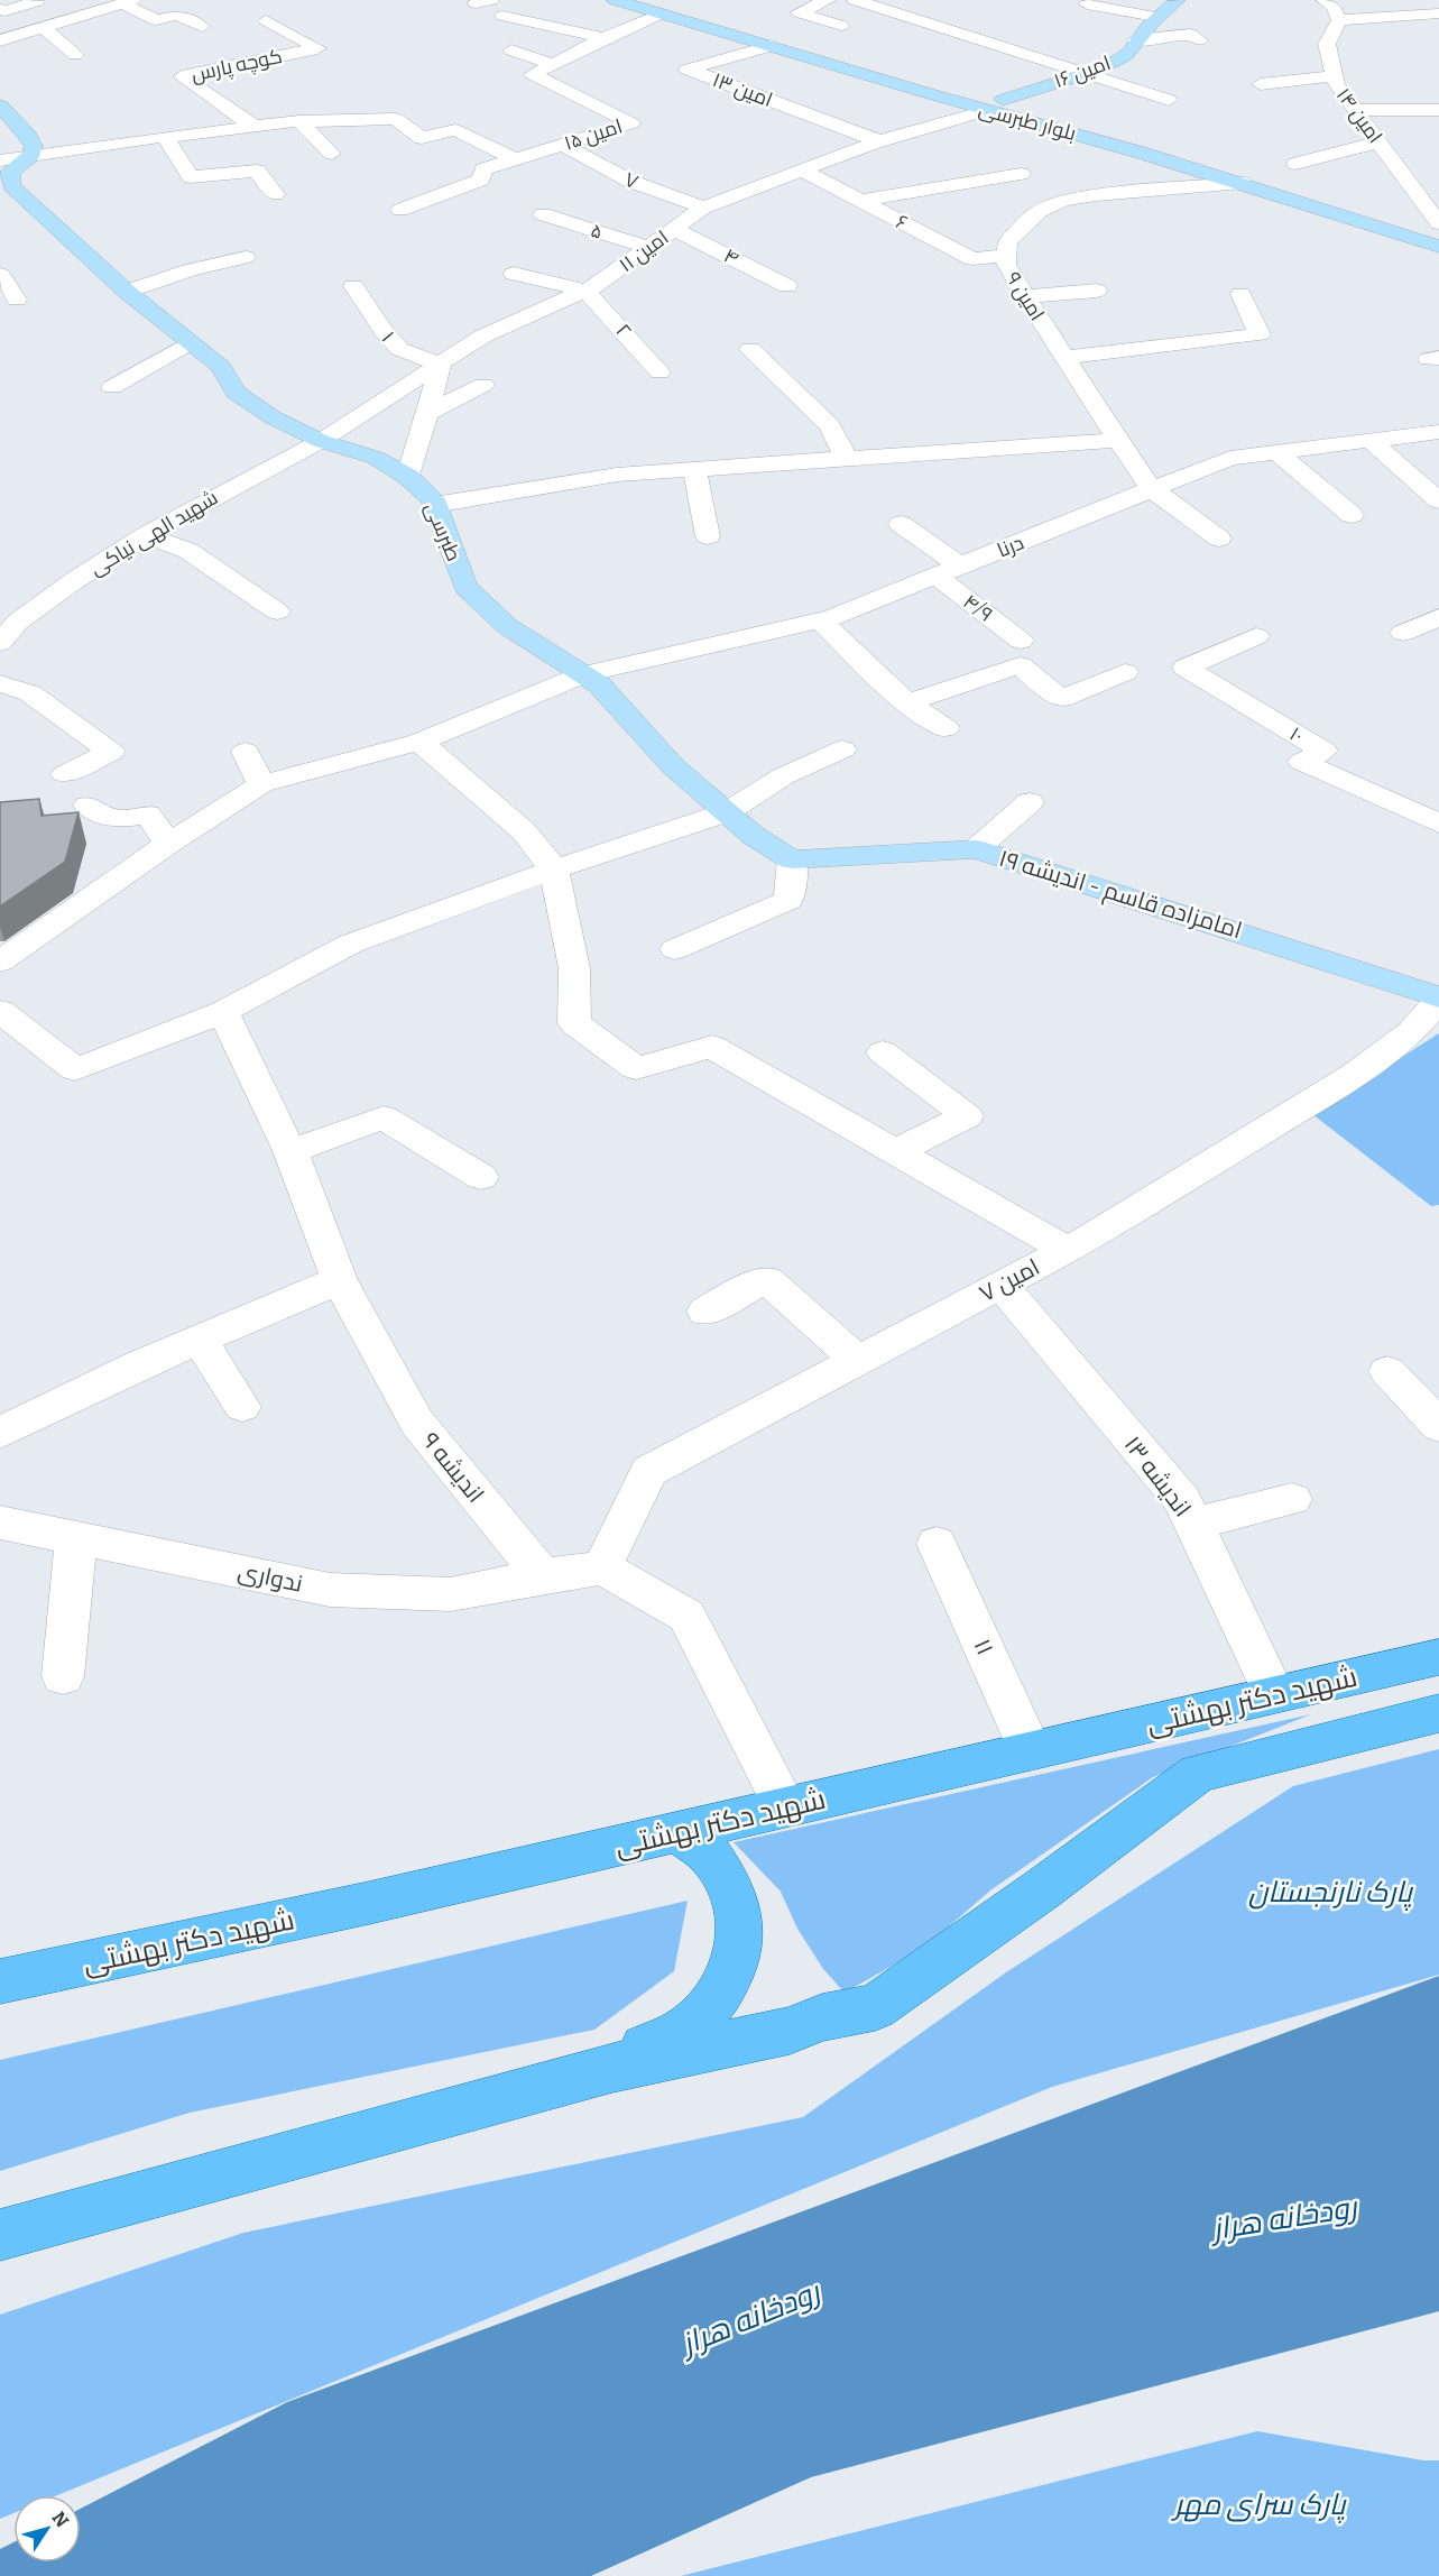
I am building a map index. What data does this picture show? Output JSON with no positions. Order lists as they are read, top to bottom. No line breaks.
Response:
{"streets":{"main road":["شهید دکتر بهشتی"],"street":["کوچه پارس","امین ۱۶","امین ۱۳","امین ۱۴","بلوار طبرسی","امین ۱۵","۷","۶","۵","امین ۱۱","۴","امین ۹","۲","۱","طبرسی","شهید الهی نیاکی","درنا","۴/۹","۱۰","امامزاده قاسم - اندیشه ۱۹","امین ۷","اندیشه ۹","اندیشه ۱۳","ندواری","۱۱"]},"crossings":[["امین ۱۶","بلوار طبرسی"],["امین ۱۶","امین ۱۱"],["امین ۱۳","بلوار طبرسی"],["امین ۱۳","امین ۱۱"],["بلوار طبرسی","امین ۱۵"],["بلوار طبرسی","امین ۱۱"],["بلوار طبرسی","امین ۹"],["امین ۱۵","۷"],["۷","امین ۱۱"],["۶","امین ۱۱"],["۶","امین ۹"],["۵","امین ۱۱"],["امین ۱۱","۴"],["امین ۱۱","۲"],["امین ۱۱","۱"],["امین ۱۱","طبرسی"],["امین ۱۱","شهید الهی نیاکی"],["امین ۹","درنا"],["طبرسی","شهید الهی نیاکی"],["طبرسی","درنا"],["طبرسی","امامزاده قاسم - اندیشه ۱۹"],["درنا","۴/۹"],["امامزاده قاسم - اندیشه ۱۹","امین ۷"],["امین ۷","اندیشه ۱۳"],["اندیشه ۹","ندواری"],["اندیشه ۱۳","شهید دکتر بهشتی"],["۱۱","شهید دکتر بهشتی"]],"water":["رودخانه هراز"],"parks":["پارک نارنجستان","پارک سرای مهر"],"north":"top right"}
